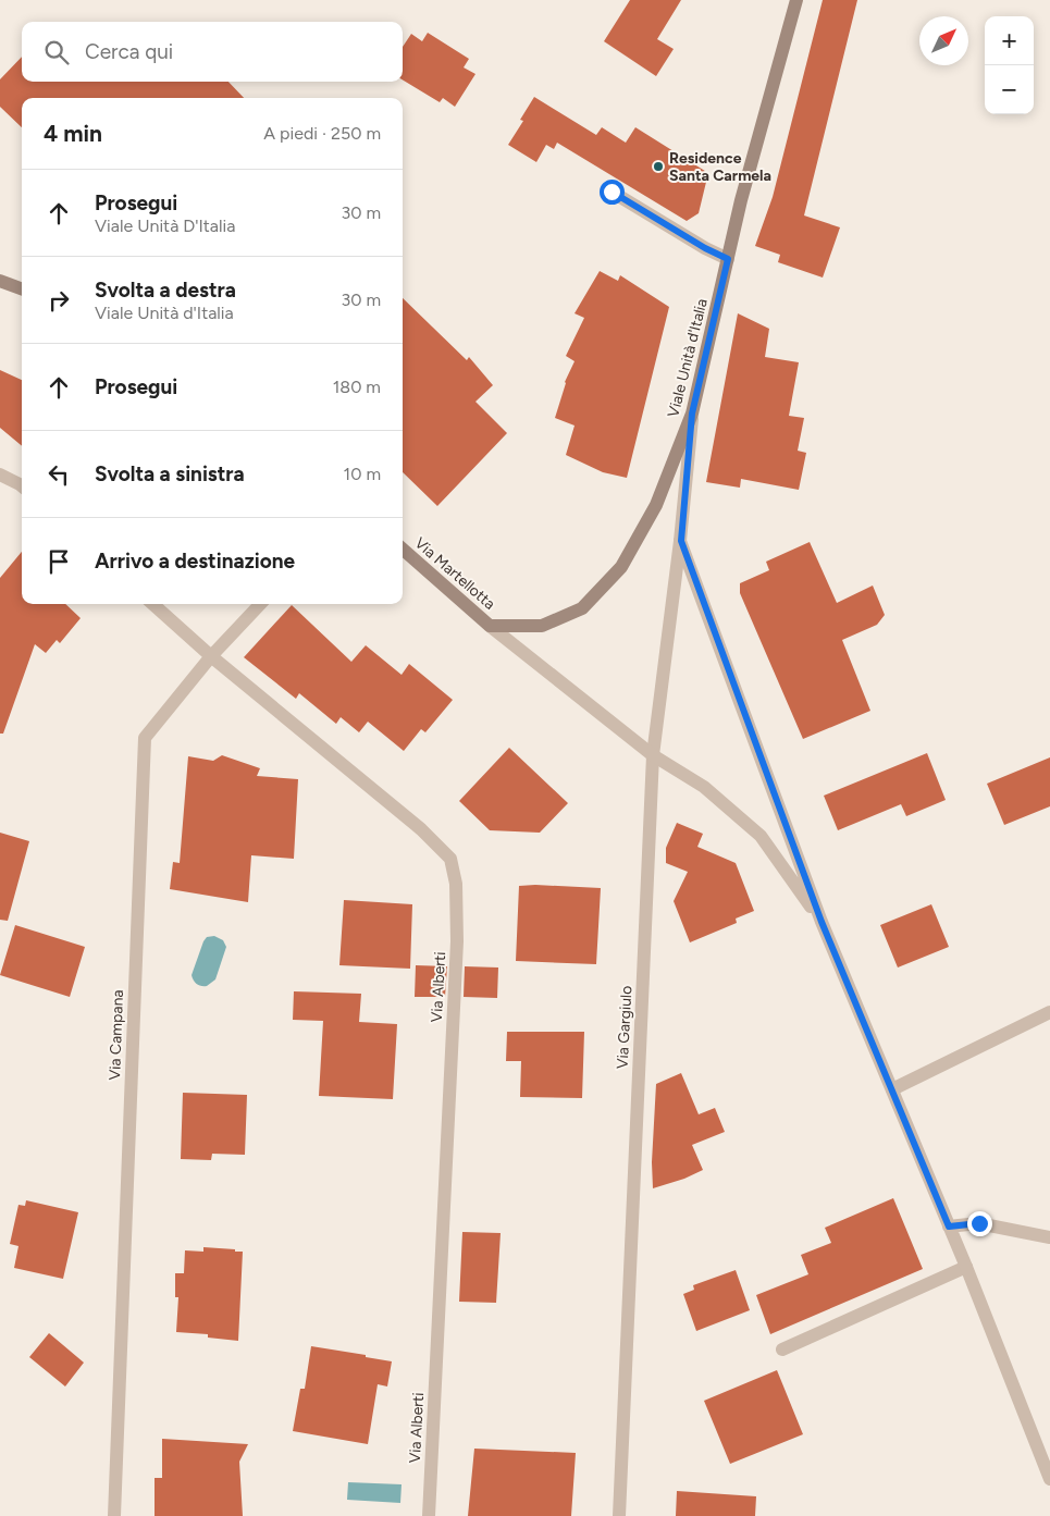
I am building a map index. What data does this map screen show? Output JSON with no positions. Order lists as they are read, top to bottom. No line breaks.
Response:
{"streets":{"main road":["Viale Unità d'Italia","Via Martellotta"],"street":["Via Alberti","Via Gargiulo","Via Campana"]},"crossings":[["Viale Unità d'Italia","Via Martellotta"],["Viale Unità d'Italia","Via Gargiulo"],["Via Alberti","Via Campana"]],"places":["Residence Santa Carmela"],"north":"top right","page":{"map_buttons":["+","−"],"search":"Cerca qui","heading":["4 min","A piedi · 250 m"],"list":[["Prosegui","Viale Unità D'Italia","30 m"],["Svolta a destra","Viale Unità d'Italia","30 m"],["Prosegui","180 m"],["Svolta a sinistra","10 m"],"Arrivo a destinazione"]}}
